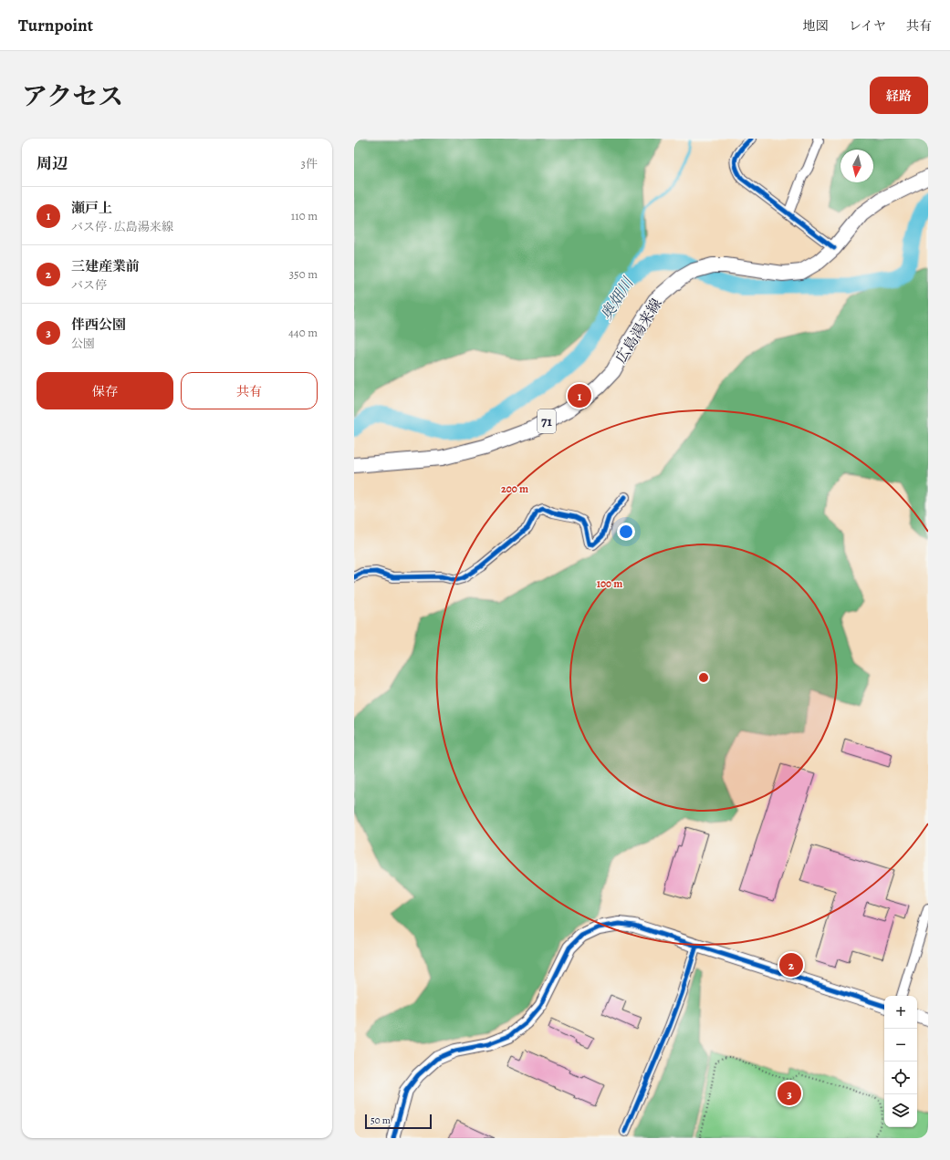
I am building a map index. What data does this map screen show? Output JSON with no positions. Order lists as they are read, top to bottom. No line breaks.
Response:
{"streets":{"main road":["広島湯来線","71"]},"water":["奥畑川"],"scale_bar":"50 m","north":"bottom","page":{"header":"Turnpoint","nav":["地図","レイヤ","共有"],"title":"アクセス","buttons":["経路",["保存","共有"]],"heading":["周辺","3件"],"list":[{"mark":"1","name":"瀬戸上","note":"バス停 · 広島湯来線","value":"110 m"},{"mark":"2","name":"三建産業前","note":"バス停","value":"350 m"},{"mark":"3","name":"伴西公園","note":"公園","value":"440 m"}],"pins":["1","2","3"],"map_buttons":["+","−"],"scale":"50 m"},"rings":["200 m","100 m"]}
